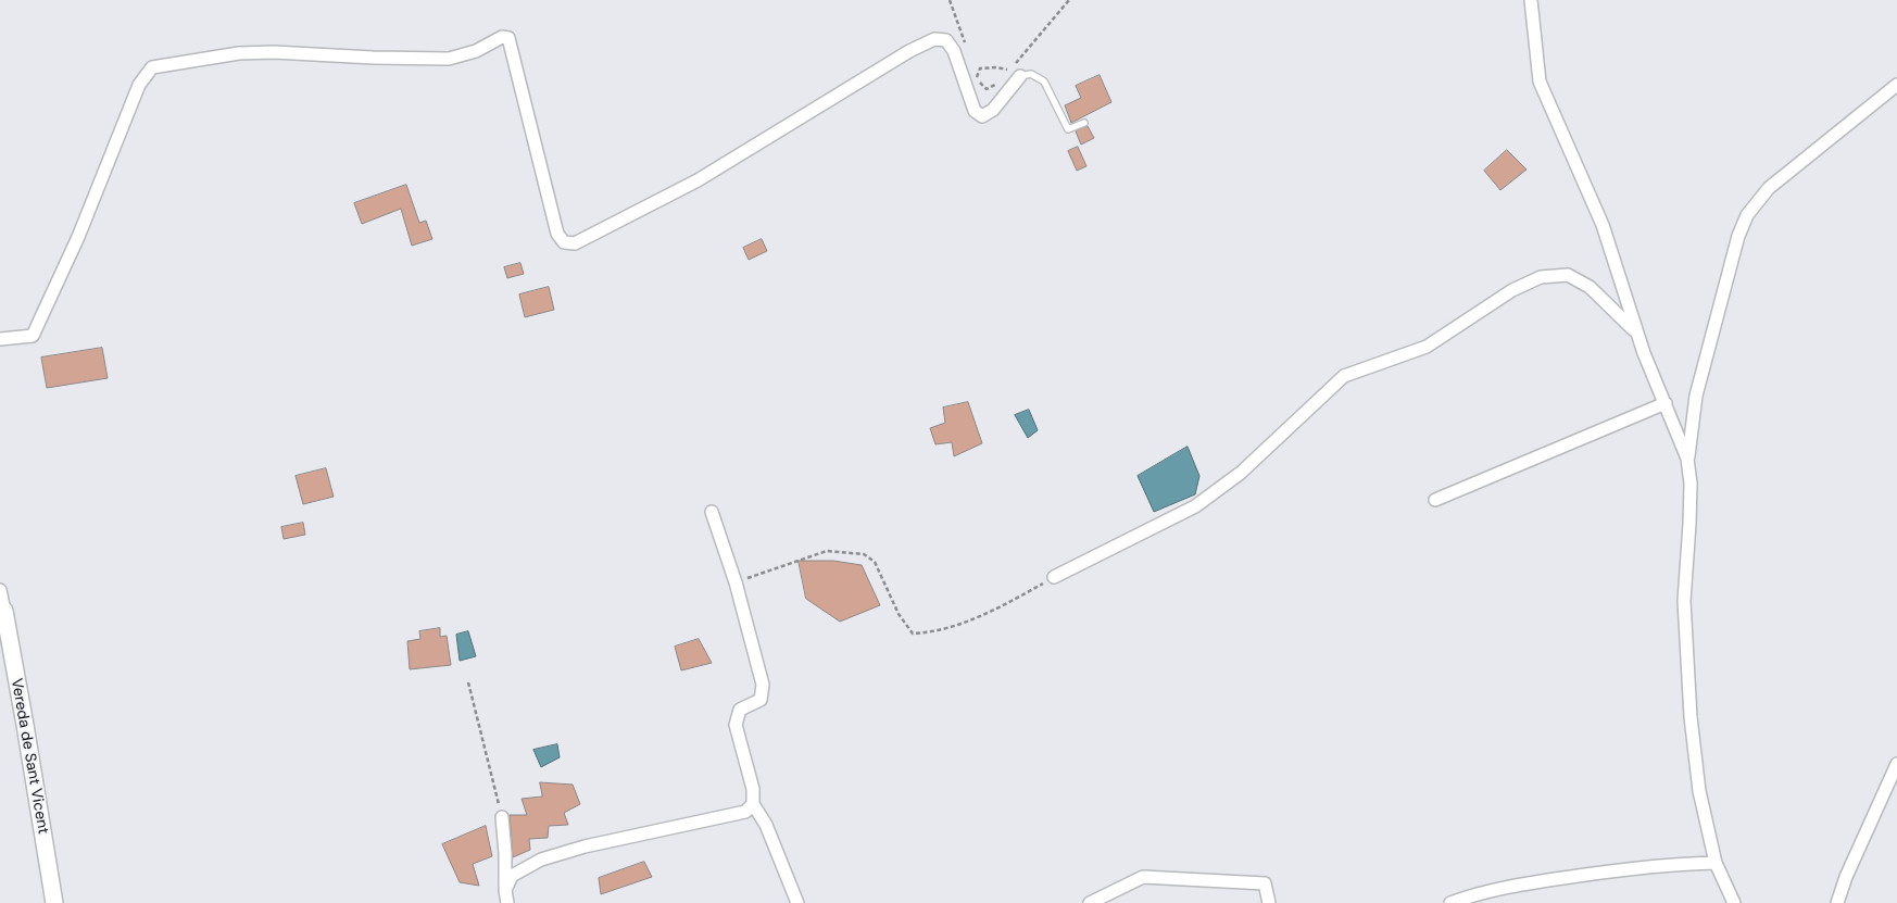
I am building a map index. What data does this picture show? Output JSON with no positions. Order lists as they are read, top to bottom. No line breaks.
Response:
{"streets":{"street":["Vereda de Sant Vicent"]}}
